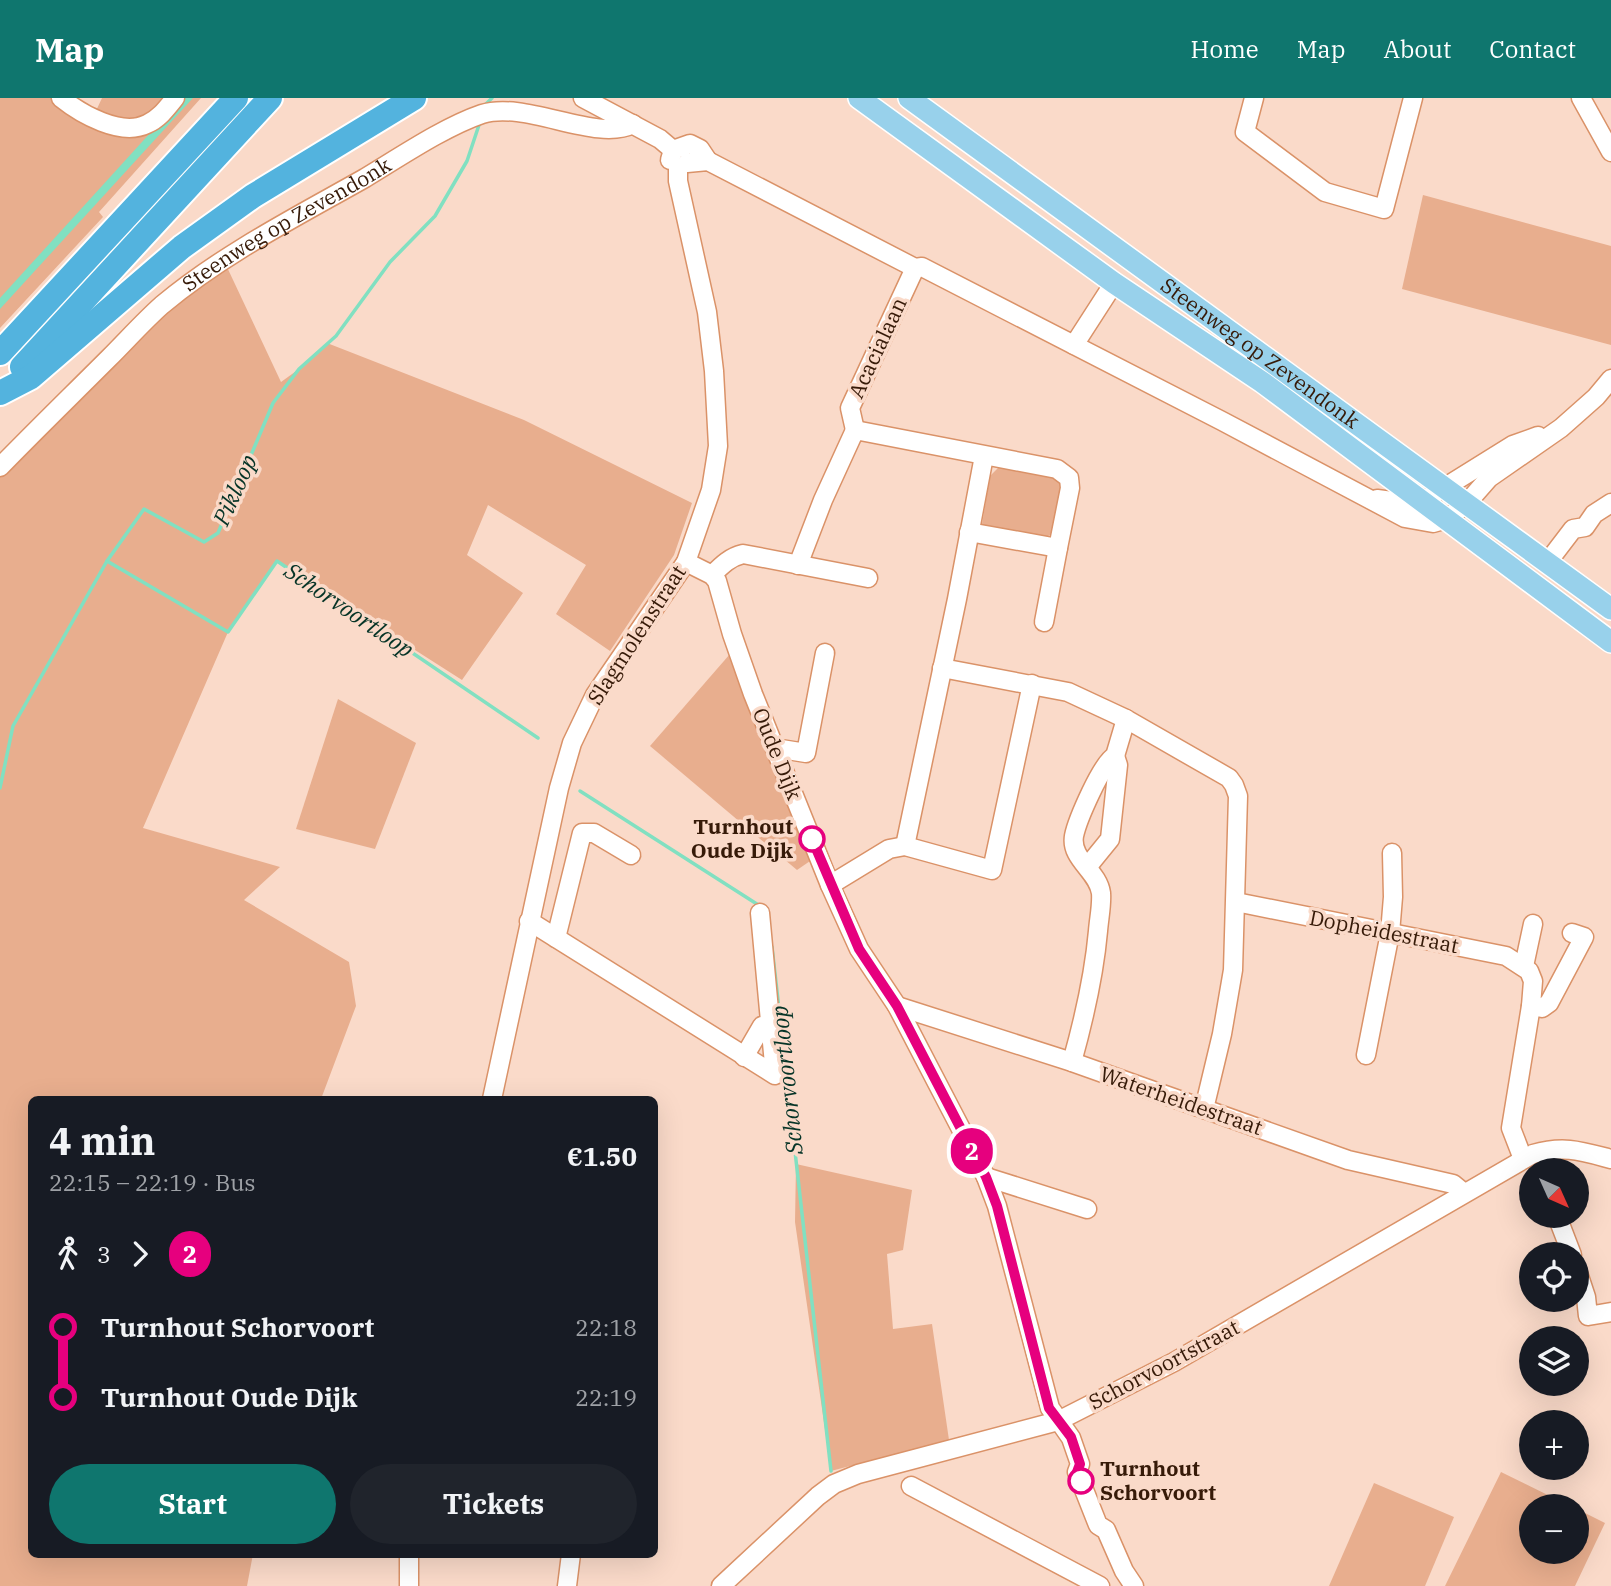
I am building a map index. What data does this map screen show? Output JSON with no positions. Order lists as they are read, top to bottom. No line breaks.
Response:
{"streets":{"main road":["Steenweg op Zevendonk"],"street":["Acacialaan","Slagmolenstraat","Oude Dijk","Dopheidestraat","Waterheidestraat","Schorvoortstraat"]},"crossings":[["Oude Dijk","Waterheidestraat"],["Oude Dijk","Schorvoortstraat"],["Waterheidestraat","Schorvoortstraat"]],"water":["Pikloop","Schorvoortloop"],"places":["Turnhout Oude Dijk","Turnhout Schorvoort"],"lines":["bus line 2"],"north":"bottom right","page":{"header":"Map","nav":["Home","Map","About","Contact"],"on_map":"2","heading":["4 min","22:15 – 22:19 · Bus","€1.50"],"map_buttons":["+","−"],"legs":["3","2"],"list":[{"name":"Turnhout Schorvoort","value":"22:18"},{"name":"Turnhout Oude Dijk","value":"22:19"}],"buttons":["Start","Tickets"]}}
